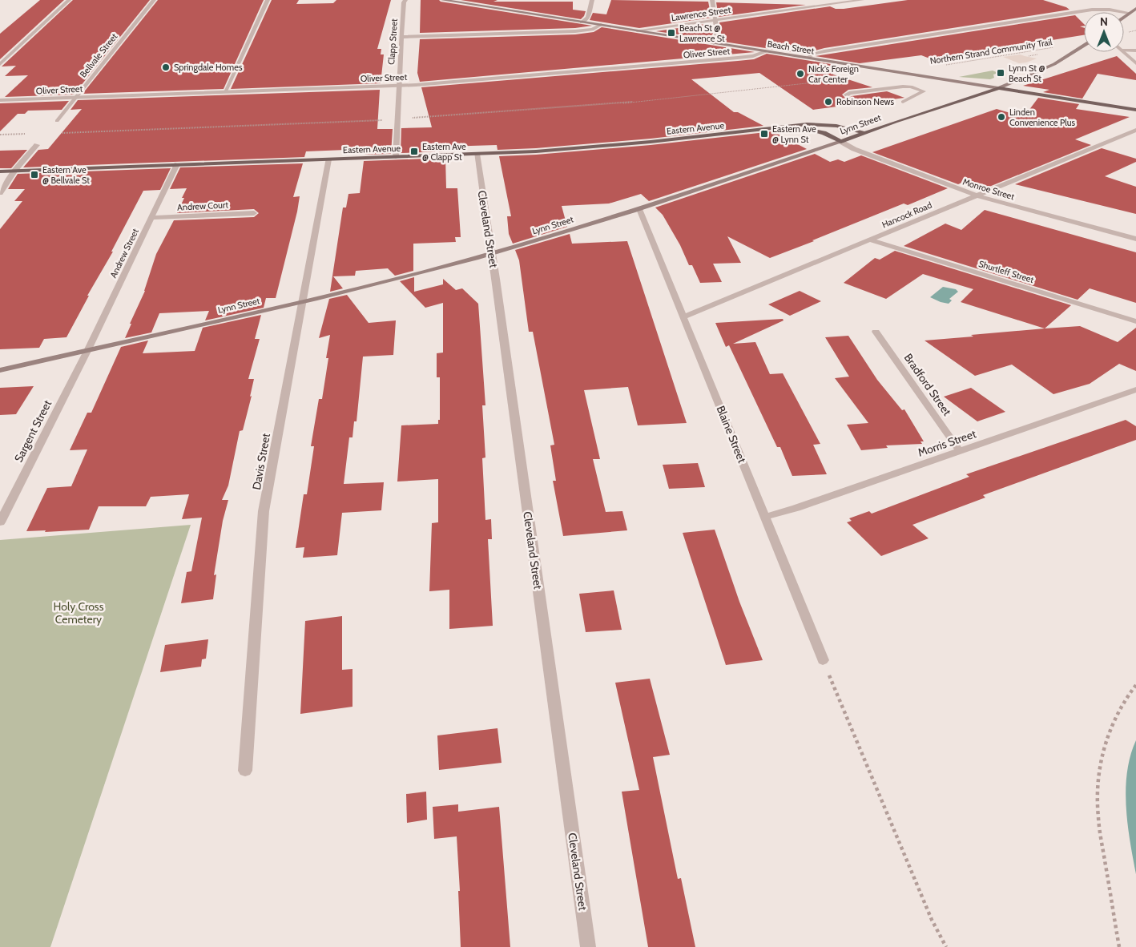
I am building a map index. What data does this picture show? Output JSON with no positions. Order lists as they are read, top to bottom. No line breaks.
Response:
{"streets":{"main road":["Beach Street","Lynn Street","Eastern Avenue"],"street":["Lawrence Street","Clapp Street","Oliver Street","Bellvale Street","Monroe Street","Andrew Court","Hancock Road","Cleveland Street","Andrew Street","Shurtleff Street","Bradford Street","Sargent Street","Blaine Street","Morris Street","Davis Street"],"path":["Northern Strand Community Trail"]},"crossings":[["Lawrence Street","Beach Street"],["Clapp Street","Oliver Street"],["Clapp Street","Eastern Avenue"],["Beach Street","Oliver Street"],["Beach Street","Lynn Street"],["Oliver Street","Bellvale Street"],["Lynn Street","Eastern Avenue"],["Lynn Street","Monroe Street"],["Lynn Street","Cleveland Street"],["Lynn Street","Andrew Street"],["Lynn Street","Sargent Street"],["Lynn Street","Blaine Street"],["Lynn Street","Davis Street"],["Eastern Avenue","Monroe Street"],["Eastern Avenue","Cleveland Street"],["Eastern Avenue","Andrew Street"],["Eastern Avenue","Davis Street"],["Monroe Street","Hancock Road"],["Andrew Court","Andrew Street"],["Hancock Road","Shurtleff Street"],["Hancock Road","Blaine Street"],["Andrew Street","Sargent Street"],["Bradford Street","Morris Street"],["Blaine Street","Morris Street"]],"parks":["Holy Cross Cemetery"],"places":{"transit":["Beach St @ Lawrence St","Lynn St @ Beach St","Eastern Ave @ Lynn St","Eastern Ave @ Clapp St","Eastern Ave @ Bellvale St"],"other":["Springdale Homes","Nick's Foreign Car Center","Robinson News","Linden Convenience Plus"]},"north":"top"}
